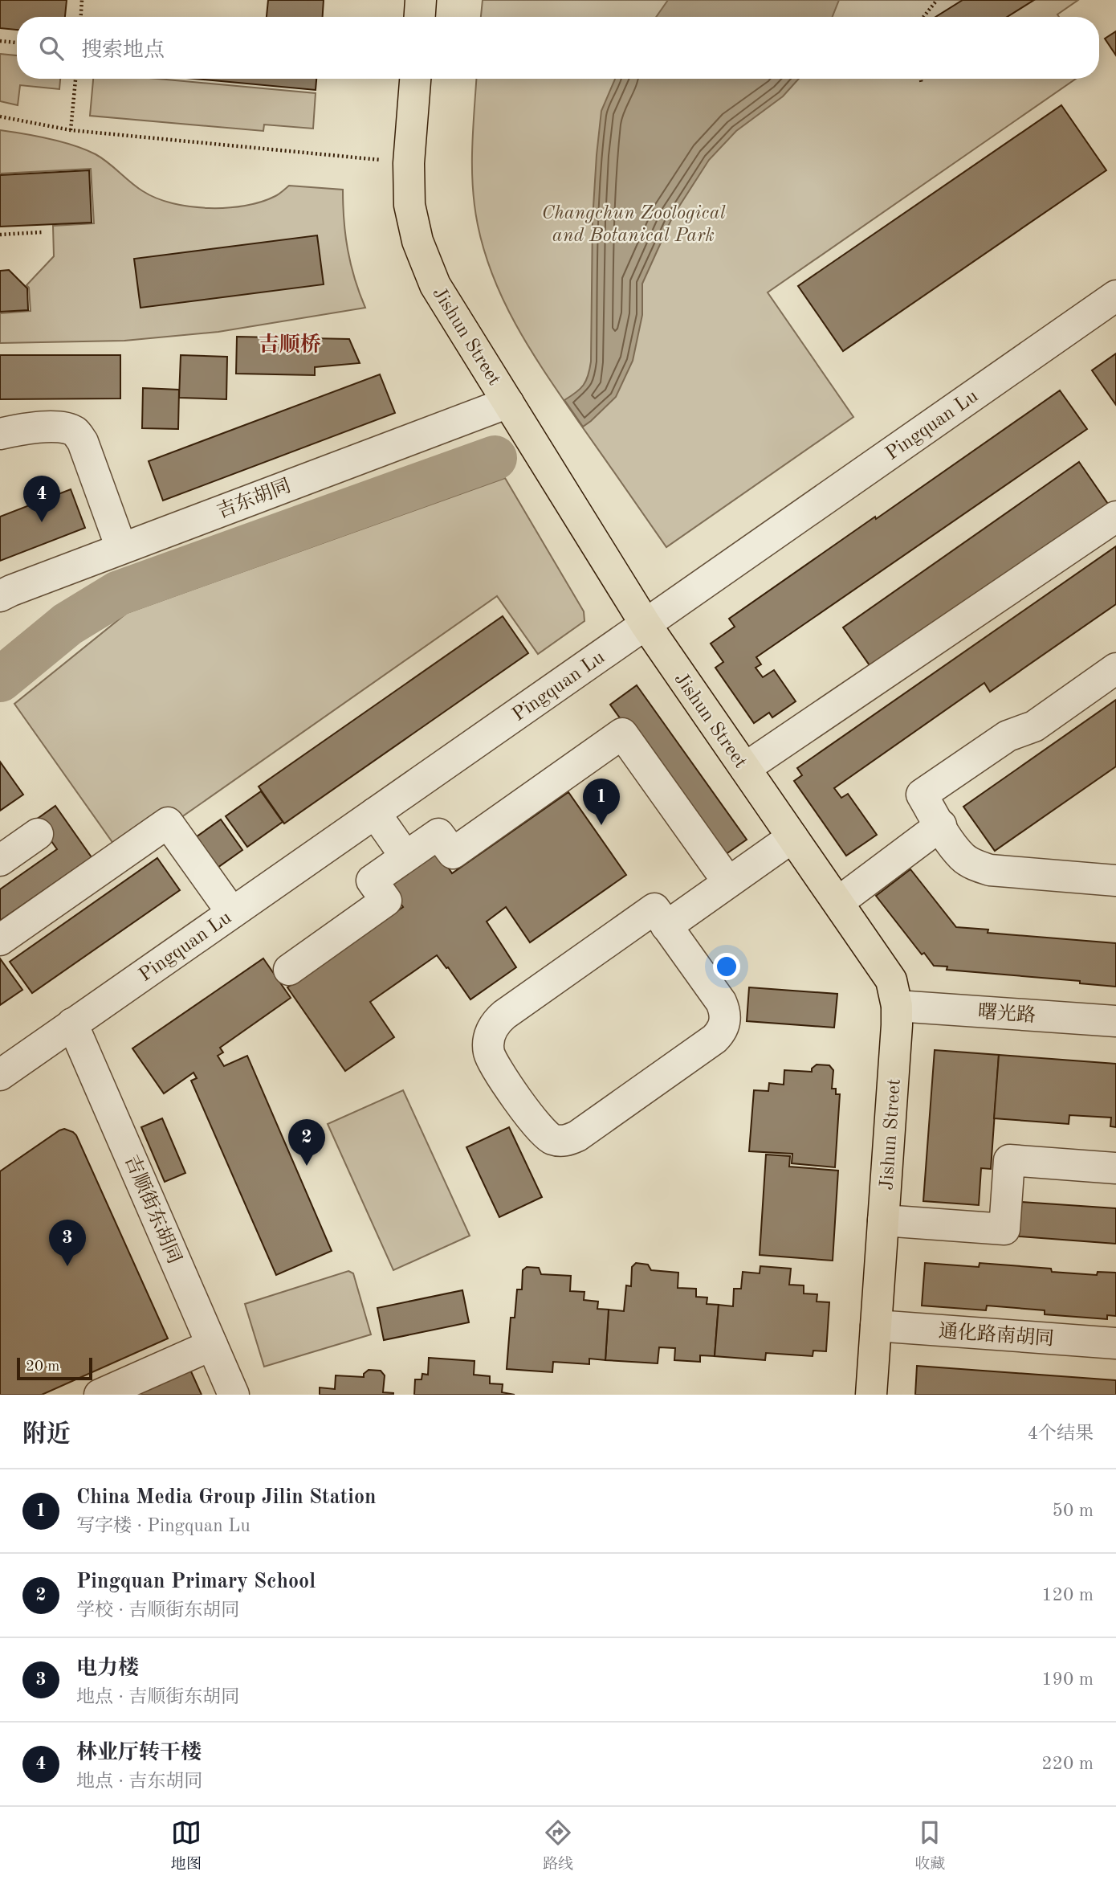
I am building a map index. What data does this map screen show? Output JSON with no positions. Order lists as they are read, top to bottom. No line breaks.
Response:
{"streets":{"main road":["Jishun Street"],"street":["Pingquan Lu","吉东胡同","曙光路","吉顺街东胡同","通化路南胡同"]},"crossings":[["Jishun Street","Pingquan Lu"],["Jishun Street","吉东胡同"],["Jishun Street","曙光路"],["Jishun Street","通化路南胡同"],["Pingquan Lu","吉顺街东胡同"]],"districts":["吉顺桥"],"parks":["Changchun Zoological and Botanical Park"],"scale_bar":"20 m","page":{"search":"搜索地点","pins":["4","1","2","3"],"scale":"20 m","heading":["附近","4个结果"],"list":[{"mark":"1","name":"China Media Group Jilin Station","note":"写字楼 · Pingquan Lu","value":"50 m"},{"mark":"2","name":"Pingquan Primary School","note":"学校 · 吉顺街东胡同","value":"120 m"},{"mark":"3","name":"电力楼","note":"地点 · 吉顺街东胡同","value":"190 m"},{"mark":"4","name":"林业厅转干楼","note":"地点 · 吉东胡同","value":"220 m"}],"nav":["地图","路线","收藏"]}}
